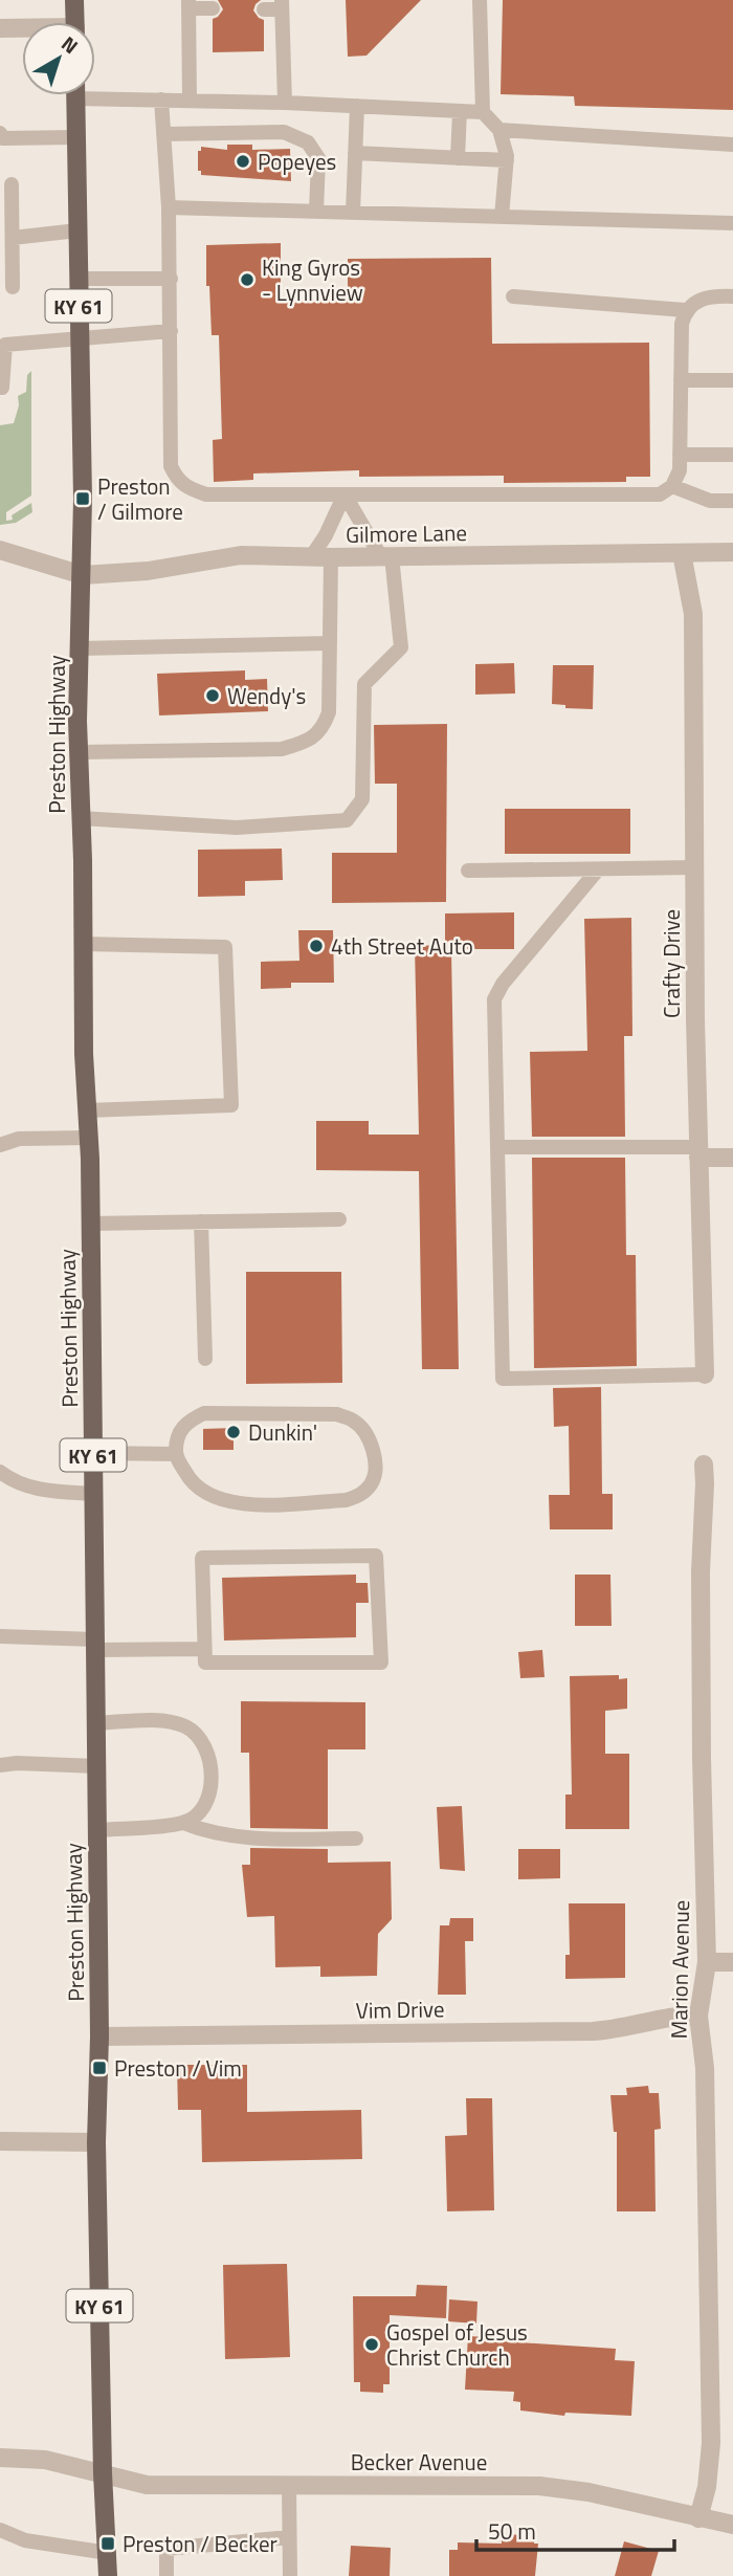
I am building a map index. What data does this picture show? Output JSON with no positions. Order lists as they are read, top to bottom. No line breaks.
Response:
{"streets":{"main road":["KY 61","Preston Highway"],"street":["Gilmore Lane","Crafty Drive","Marion Avenue","Vim Drive","Becker Avenue"]},"crossings":[["Gilmore Lane","Preston Highway"],["Gilmore Lane","Crafty Drive"],["Preston Highway","Vim Drive"],["Preston Highway","Becker Avenue"],["Marion Avenue","Vim Drive"],["Marion Avenue","Becker Avenue"]],"places":{"other":["Popeyes","King Gyros - Lynnview","Wendy's","4th Street Auto","Dunkin'","Gospel of Jesus Christ Church"],"transit":["Preston / Gilmore","Preston / Vim","Preston / Becker"]},"scale_bar":"50 m","north":"top right"}
